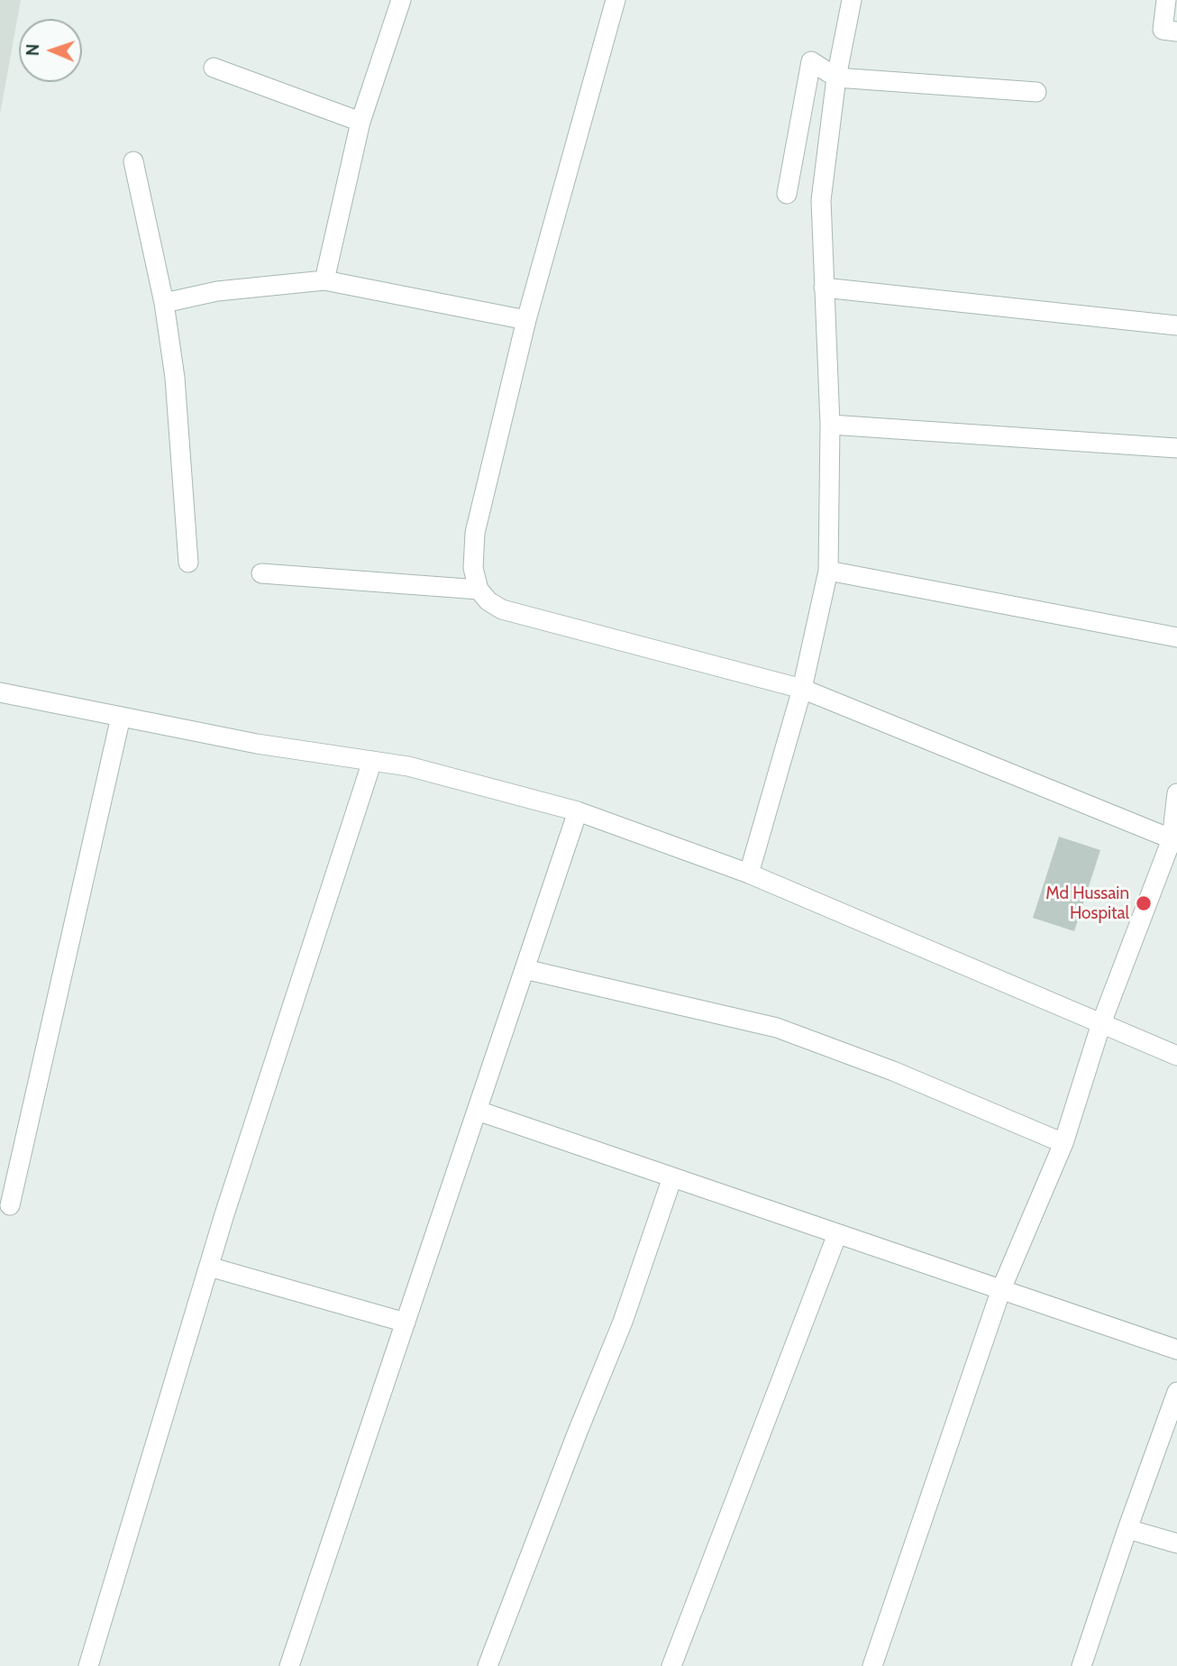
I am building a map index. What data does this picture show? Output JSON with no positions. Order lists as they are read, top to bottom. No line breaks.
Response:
{"places":["Md Hussain Hospital"],"north":"left"}
